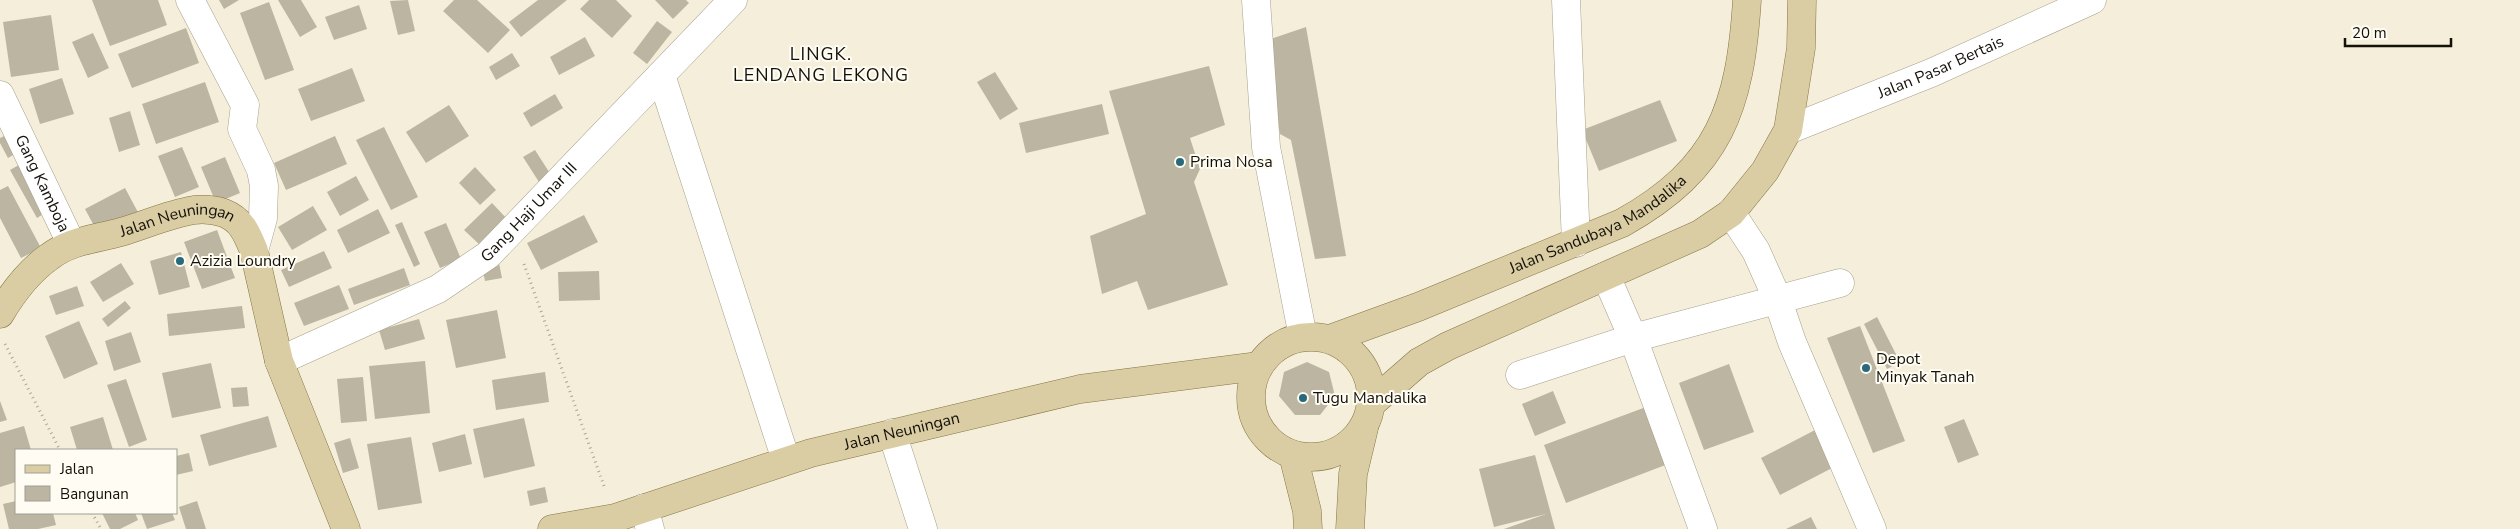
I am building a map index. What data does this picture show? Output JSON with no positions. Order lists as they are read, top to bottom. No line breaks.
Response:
{"streets":{"main road":["Jalan Sandubaya Mandalika","Jalan Neuningan"],"street":["Jalan Pasar Bertais","Gang Kamboja","Gang Haji Umar III"]},"crossings":[["Gang Kamboja","Jalan Neuningan"],["Gang Haji Umar III","Jalan Neuningan"],["Jalan Sandubaya Mandalika","Jalan Neuningan"]],"districts":["LINGK. LENDANG LEKONG"],"places":["Prima Nosa","Azizia Loundry","Depot Minyak Tanah","Tugu Mandalika"],"legend":["Jalan","Bangunan"],"scale_bar":"20 m"}
